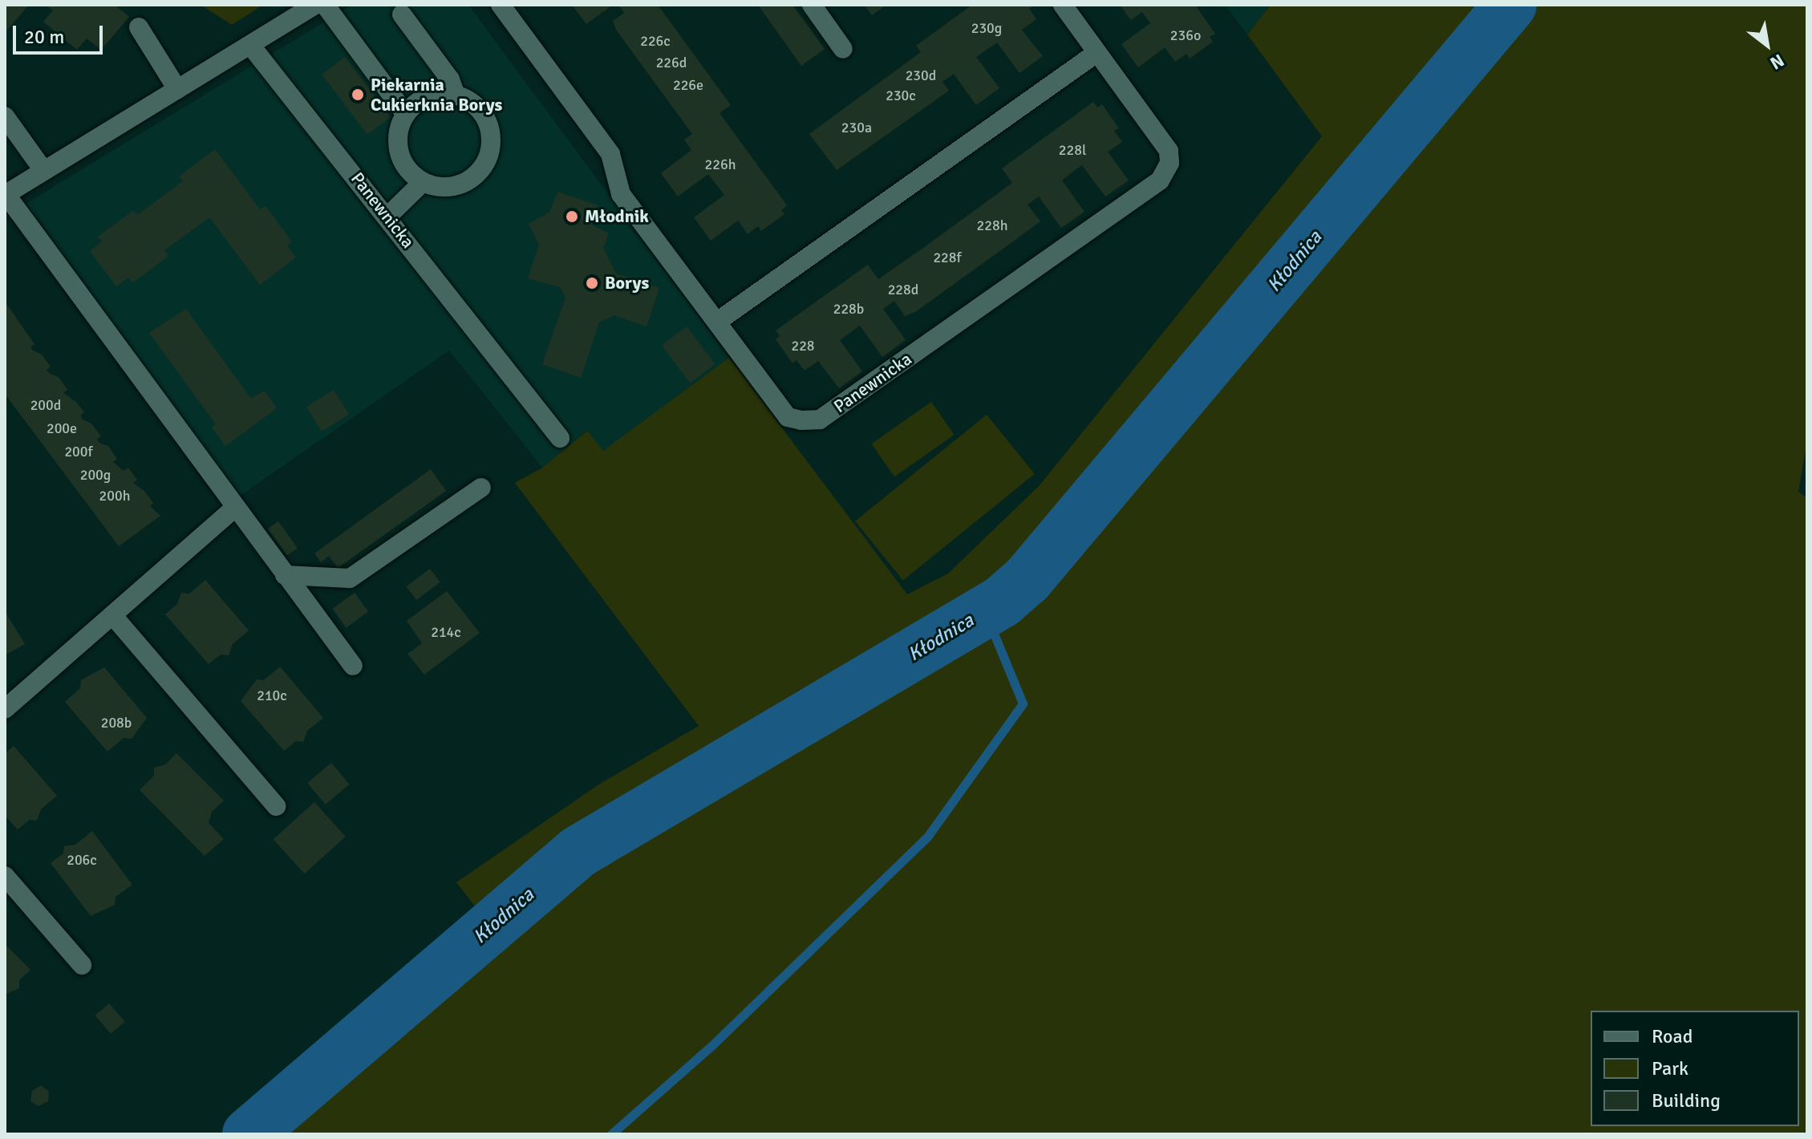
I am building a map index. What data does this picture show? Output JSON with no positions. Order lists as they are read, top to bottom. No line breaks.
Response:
{"streets":{"street":["Panewnicka"]},"water":["Kłodnica"],"places":["Piekarnia Cukierknia Borys","Młodnik","Borys"],"house_numbers":["230g","236o","226c","226d","230d","226e","230c","230a","228l","226h","228h","228f","228d","228b","228","200d","200e","200f","200g","200h","214c","210c","208b","206c"],"legend":["Road","Park","Building"],"scale_bar":"20 m","north":"bottom right"}
